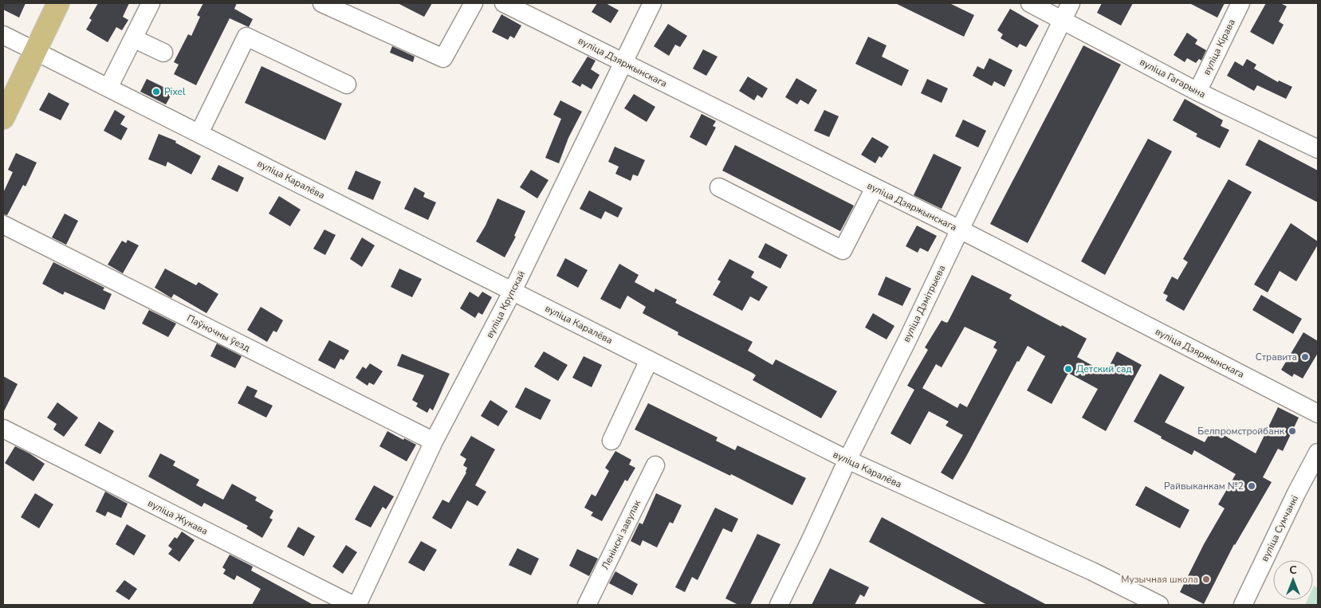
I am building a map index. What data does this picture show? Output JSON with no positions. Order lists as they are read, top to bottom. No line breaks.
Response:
{"streets":{"street":["вуліца Кірава","вуліца Дзяржынскага","вуліца Гагарына","вуліца Каралёва","вуліца Дзмітрыева","вуліца Крупскай","Паўночны ўезд","вуліца Жукава","вуліца Сумчанкі","Ленінскі завулак"]},"crossings":[["вуліца Кірава","вуліца Гагарына"],["вуліца Дзяржынскага","вуліца Дзмітрыева"],["вуліца Дзяржынскага","вуліца Крупскай"],["вуліца Гагарына","вуліца Дзмітрыева"],["вуліца Каралёва","вуліца Дзмітрыева"],["вуліца Каралёва","вуліца Крупскай"],["вуліца Крупскай","Паўночны ўезд"]],"places":["Pixel","Стравита","Детский сад","Белпромстройбанк","Райвыканкам №2","Музычная школа"],"north":"top"}
